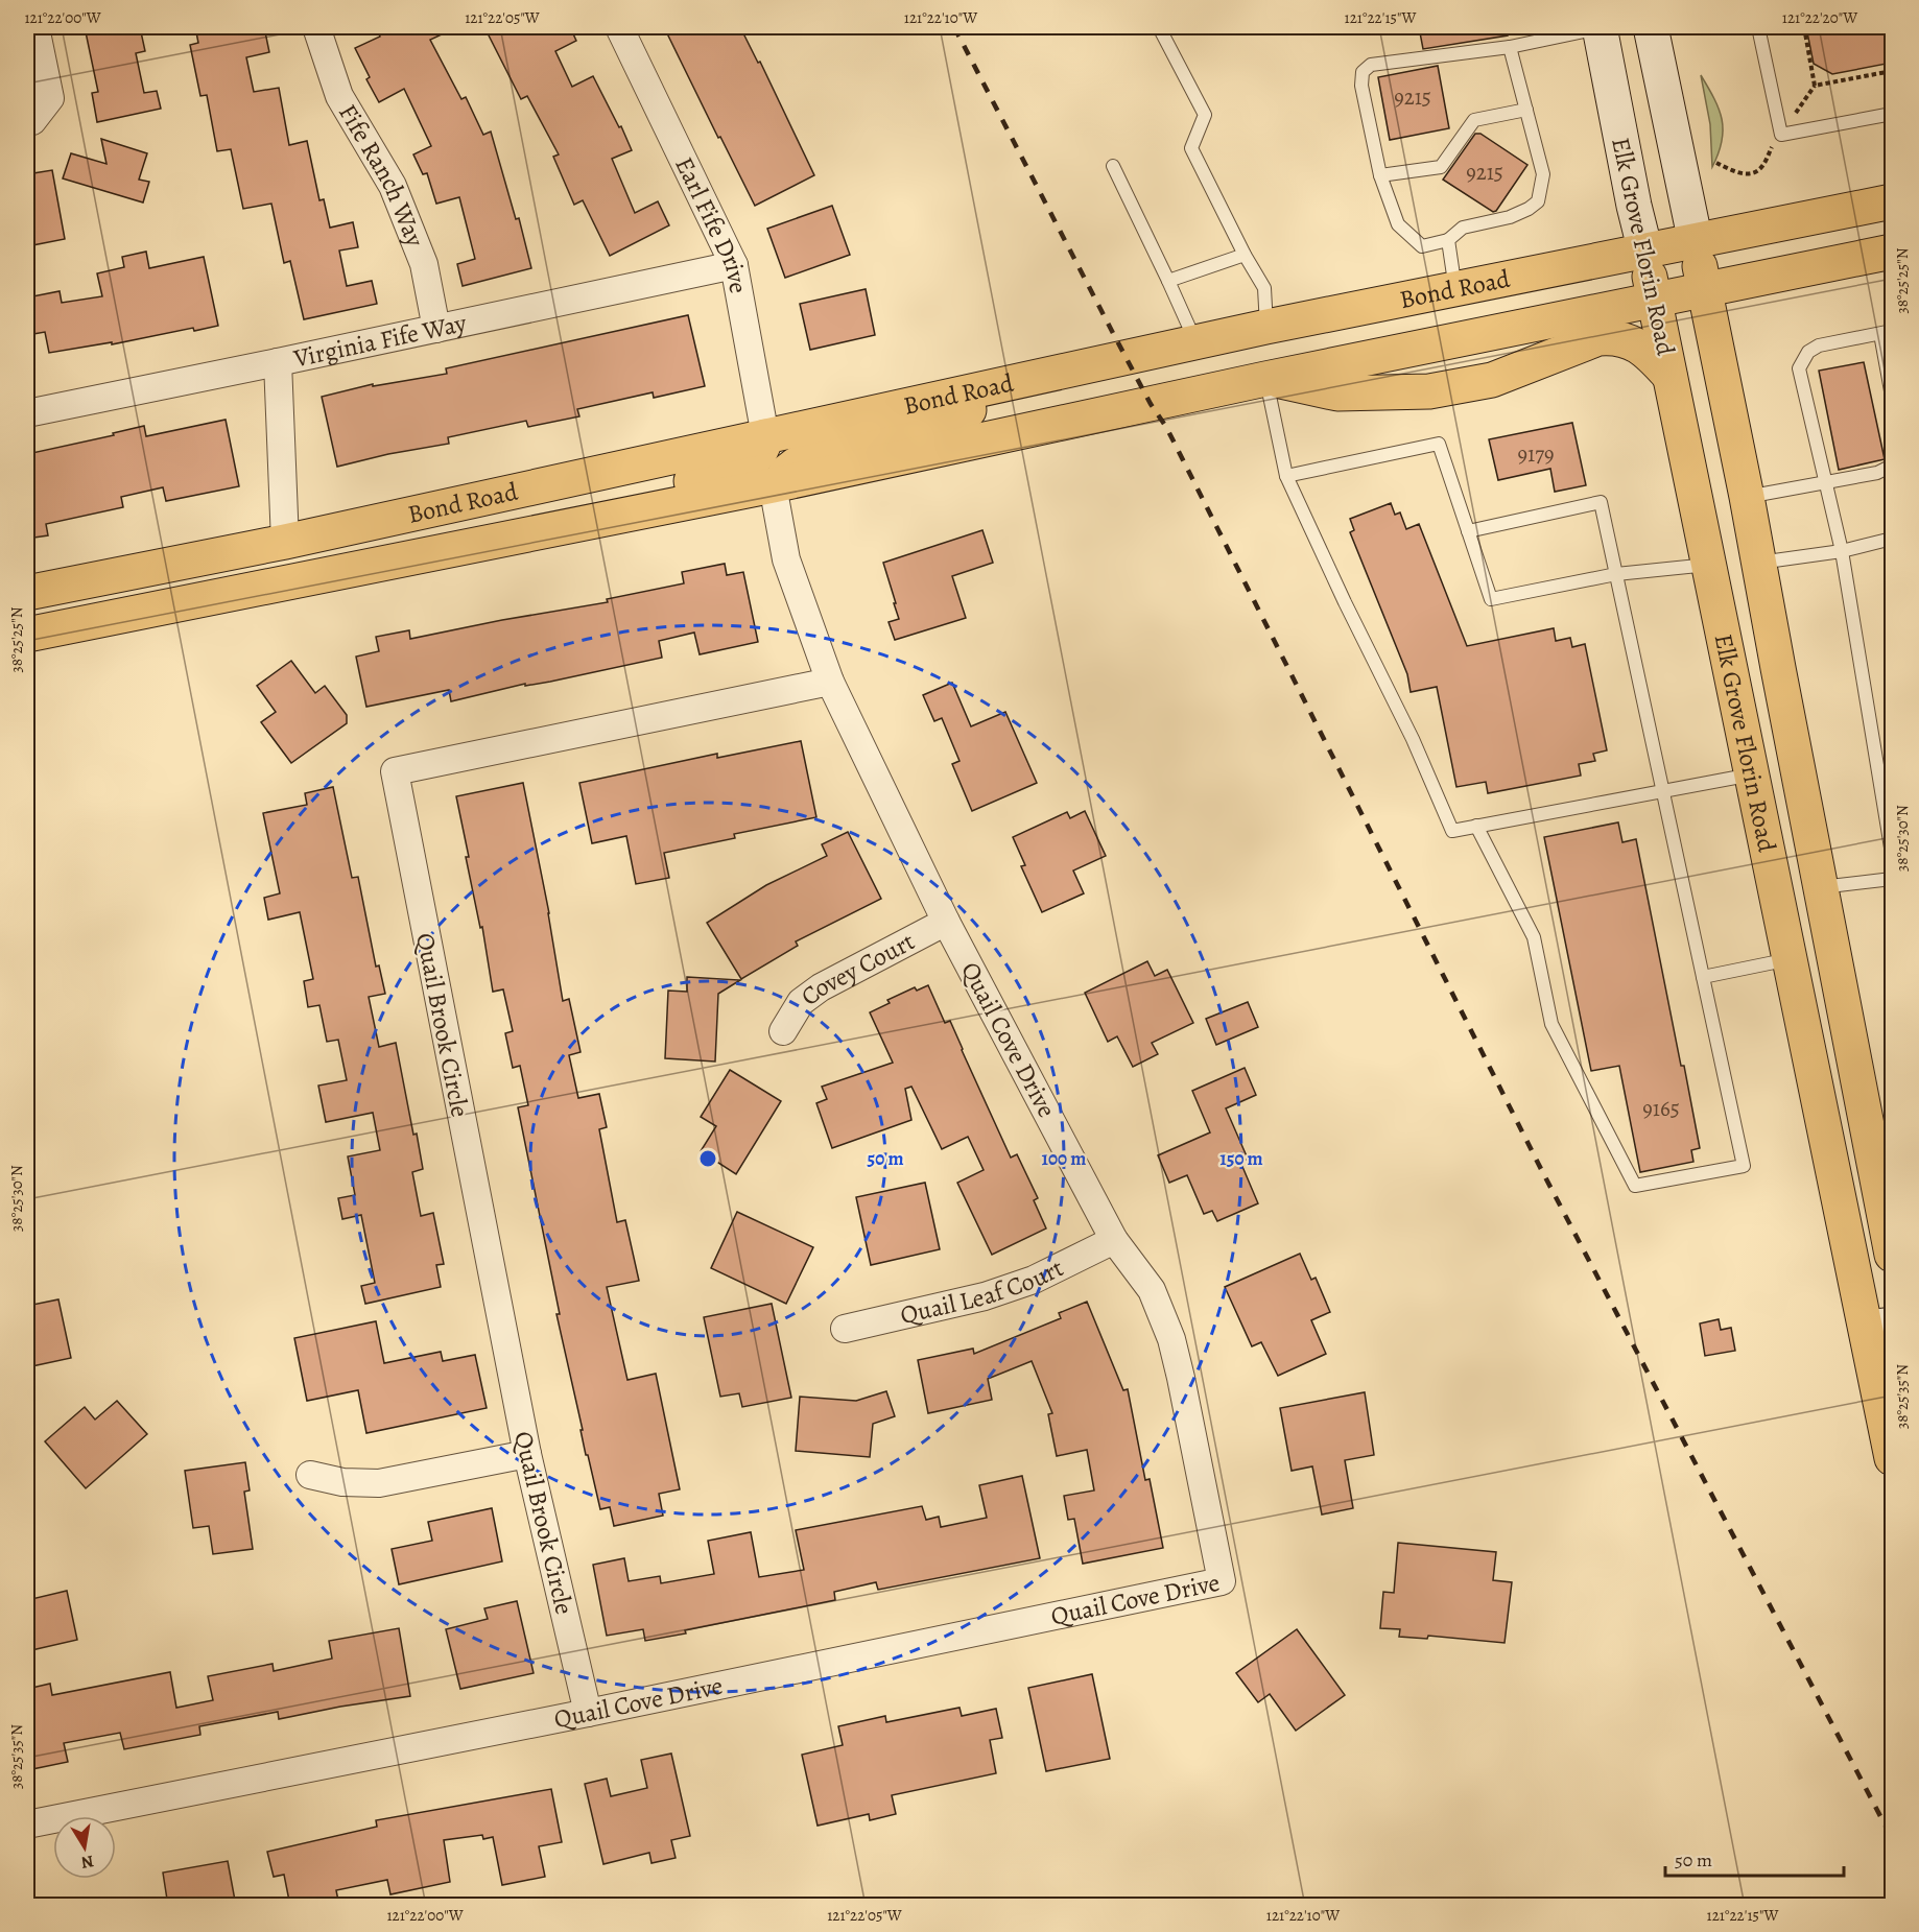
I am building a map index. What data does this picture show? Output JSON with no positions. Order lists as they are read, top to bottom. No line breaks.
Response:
{"streets":{"main road":["Elk Grove Florin Road","Bond Road"],"street":["Fife Ranch Way","Earl Fife Drive","Virginia Fife Way","Covey Court","Quail Brook Circle","Quail Cove Drive","Quail Leaf Court"]},"crossings":[["Fife Ranch Way","Virginia Fife Way"],["Earl Fife Drive","Bond Road"],["Earl Fife Drive","Virginia Fife Way"],["Elk Grove Florin Road","Bond Road"],["Bond Road","Quail Cove Drive"],["Covey Court","Quail Cove Drive"],["Quail Brook Circle","Quail Cove Drive"],["Quail Cove Drive","Quail Leaf Court"]],"house_numbers":["9215","9215","9179","9165"],"scale_bar":"50 m","north":"bottom","coordinates":["121°22'00\"W","121°22'05\"W","121°22'10\"W","121°22'15\"W","121°22'20\"W","38°25'25\"N","38°25'30\"N","38°25'35\"N"],"rings":["50 m","100 m","150 m"]}
